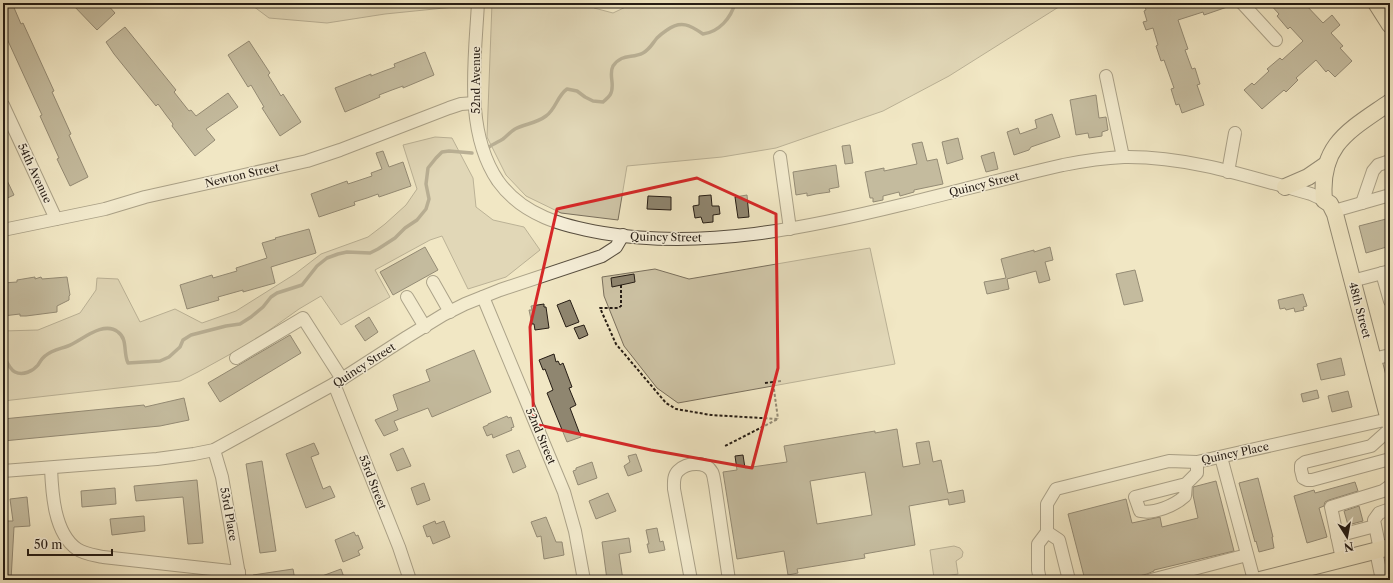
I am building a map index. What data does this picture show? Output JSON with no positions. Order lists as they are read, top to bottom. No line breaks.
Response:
{"streets":{"main road":["48th Street"],"street":["52nd Avenue","54th Avenue","Newton Street","Quincy Street","52nd Street","Quincy Place","53rd Street","53rd Place"]},"crossings":[["52nd Avenue","Newton Street"],["52nd Avenue","Quincy Street"],["54th Avenue","Newton Street"],["Quincy Street","48th Street"],["Quincy Street","52nd Street"],["Quincy Street","53rd Street"],["Quincy Street","53rd Place"],["48th Street","Quincy Place"]],"scale_bar":"50 m","north":"bottom"}
